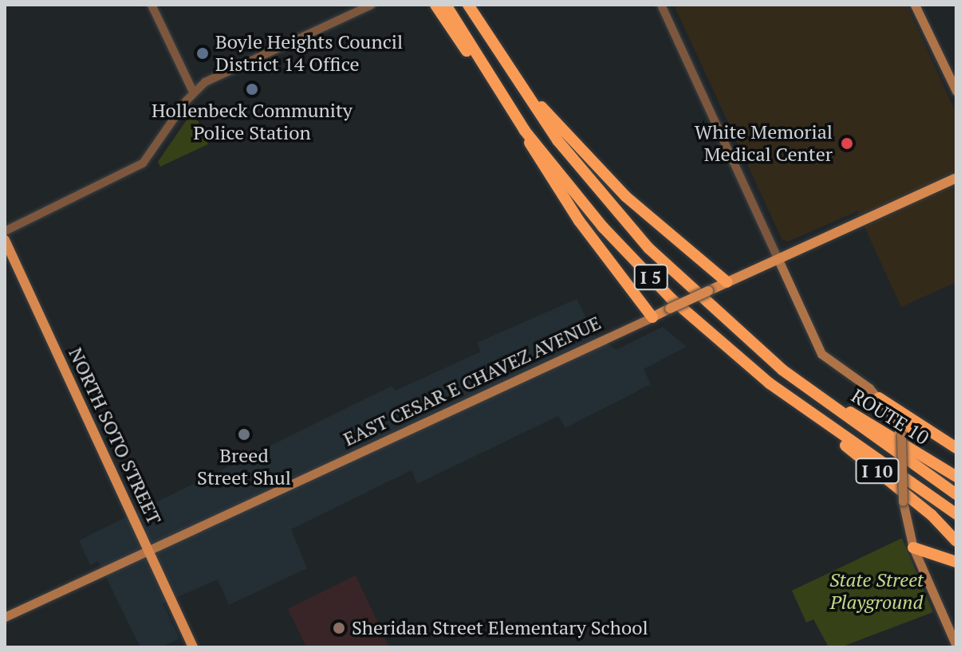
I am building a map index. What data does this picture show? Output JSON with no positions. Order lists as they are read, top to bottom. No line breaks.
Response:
{"streets":{"highway":["I 5","ROUTE 10","I 10"],"main road":["EAST CESAR E CHAVEZ AVENUE","NORTH SOTO STREET"]},"crossings":[["I 5","ROUTE 10"],["I 5","I 10"],["EAST CESAR E CHAVEZ AVENUE","NORTH SOTO STREET"]],"parks":["State Street Playground"],"places":["Boyle Heights Council District 14 Office","Hollenbeck Community Police Station","White Memorial Medical Center","Breed Street Shul","Sheridan Street Elementary School"]}
